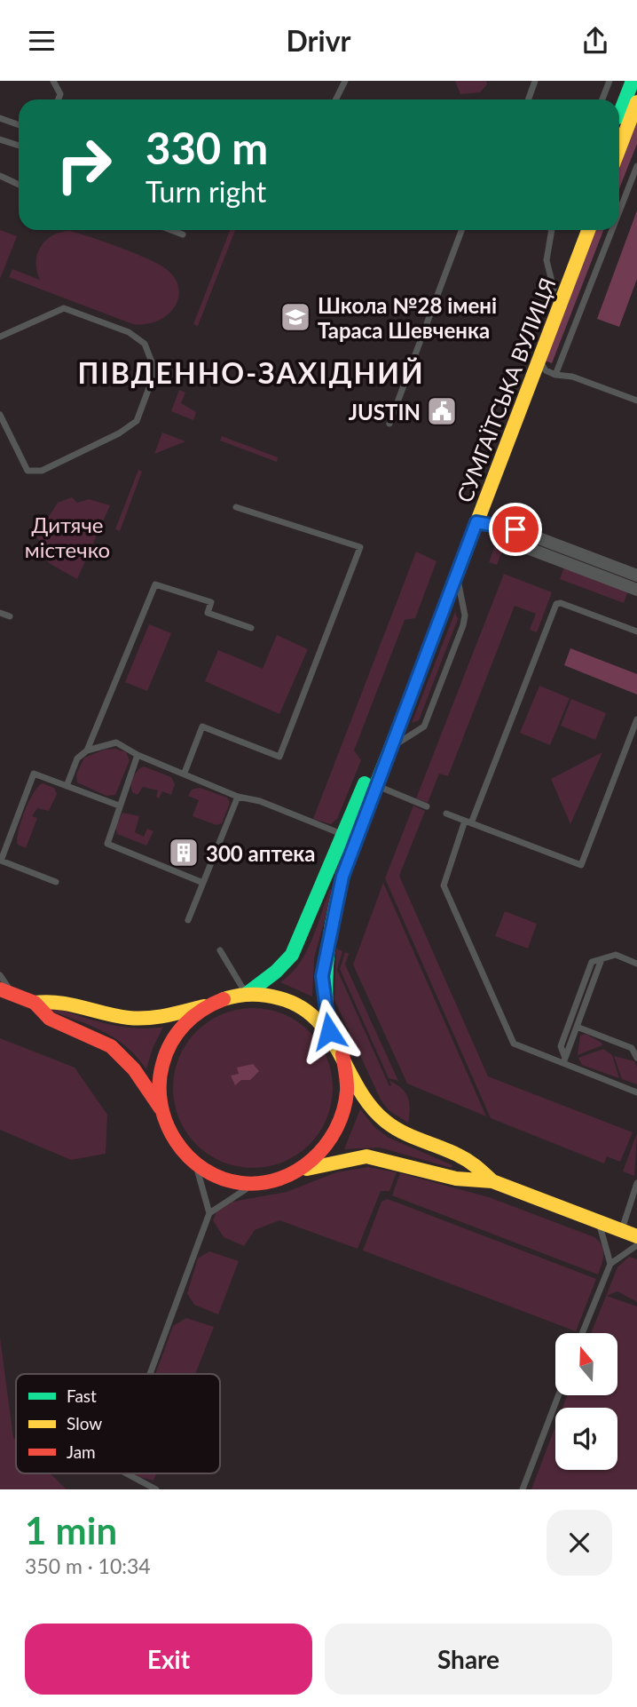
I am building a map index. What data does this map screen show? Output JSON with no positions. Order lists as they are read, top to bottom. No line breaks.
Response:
{"streets":{"main road":["СУМГАЇТСЬКА ВУЛИЦЯ"]},"districts":["ПІВДЕННО-ЗАХІДНИЙ"],"parks":["Дитяче містечко"],"places":{"school or university":["Школа №28 імені Тараса Шевченка"],"public building":["JUSTIN"],"building":["300 аптека"]},"legend":["Fast","Slow","Jam"],"north":"top","page":{"header":"Drivr","turn":["330 m","Turn right"],"heading":["1 min","350 m · 10:34"],"buttons":["Exit","Share"]}}
